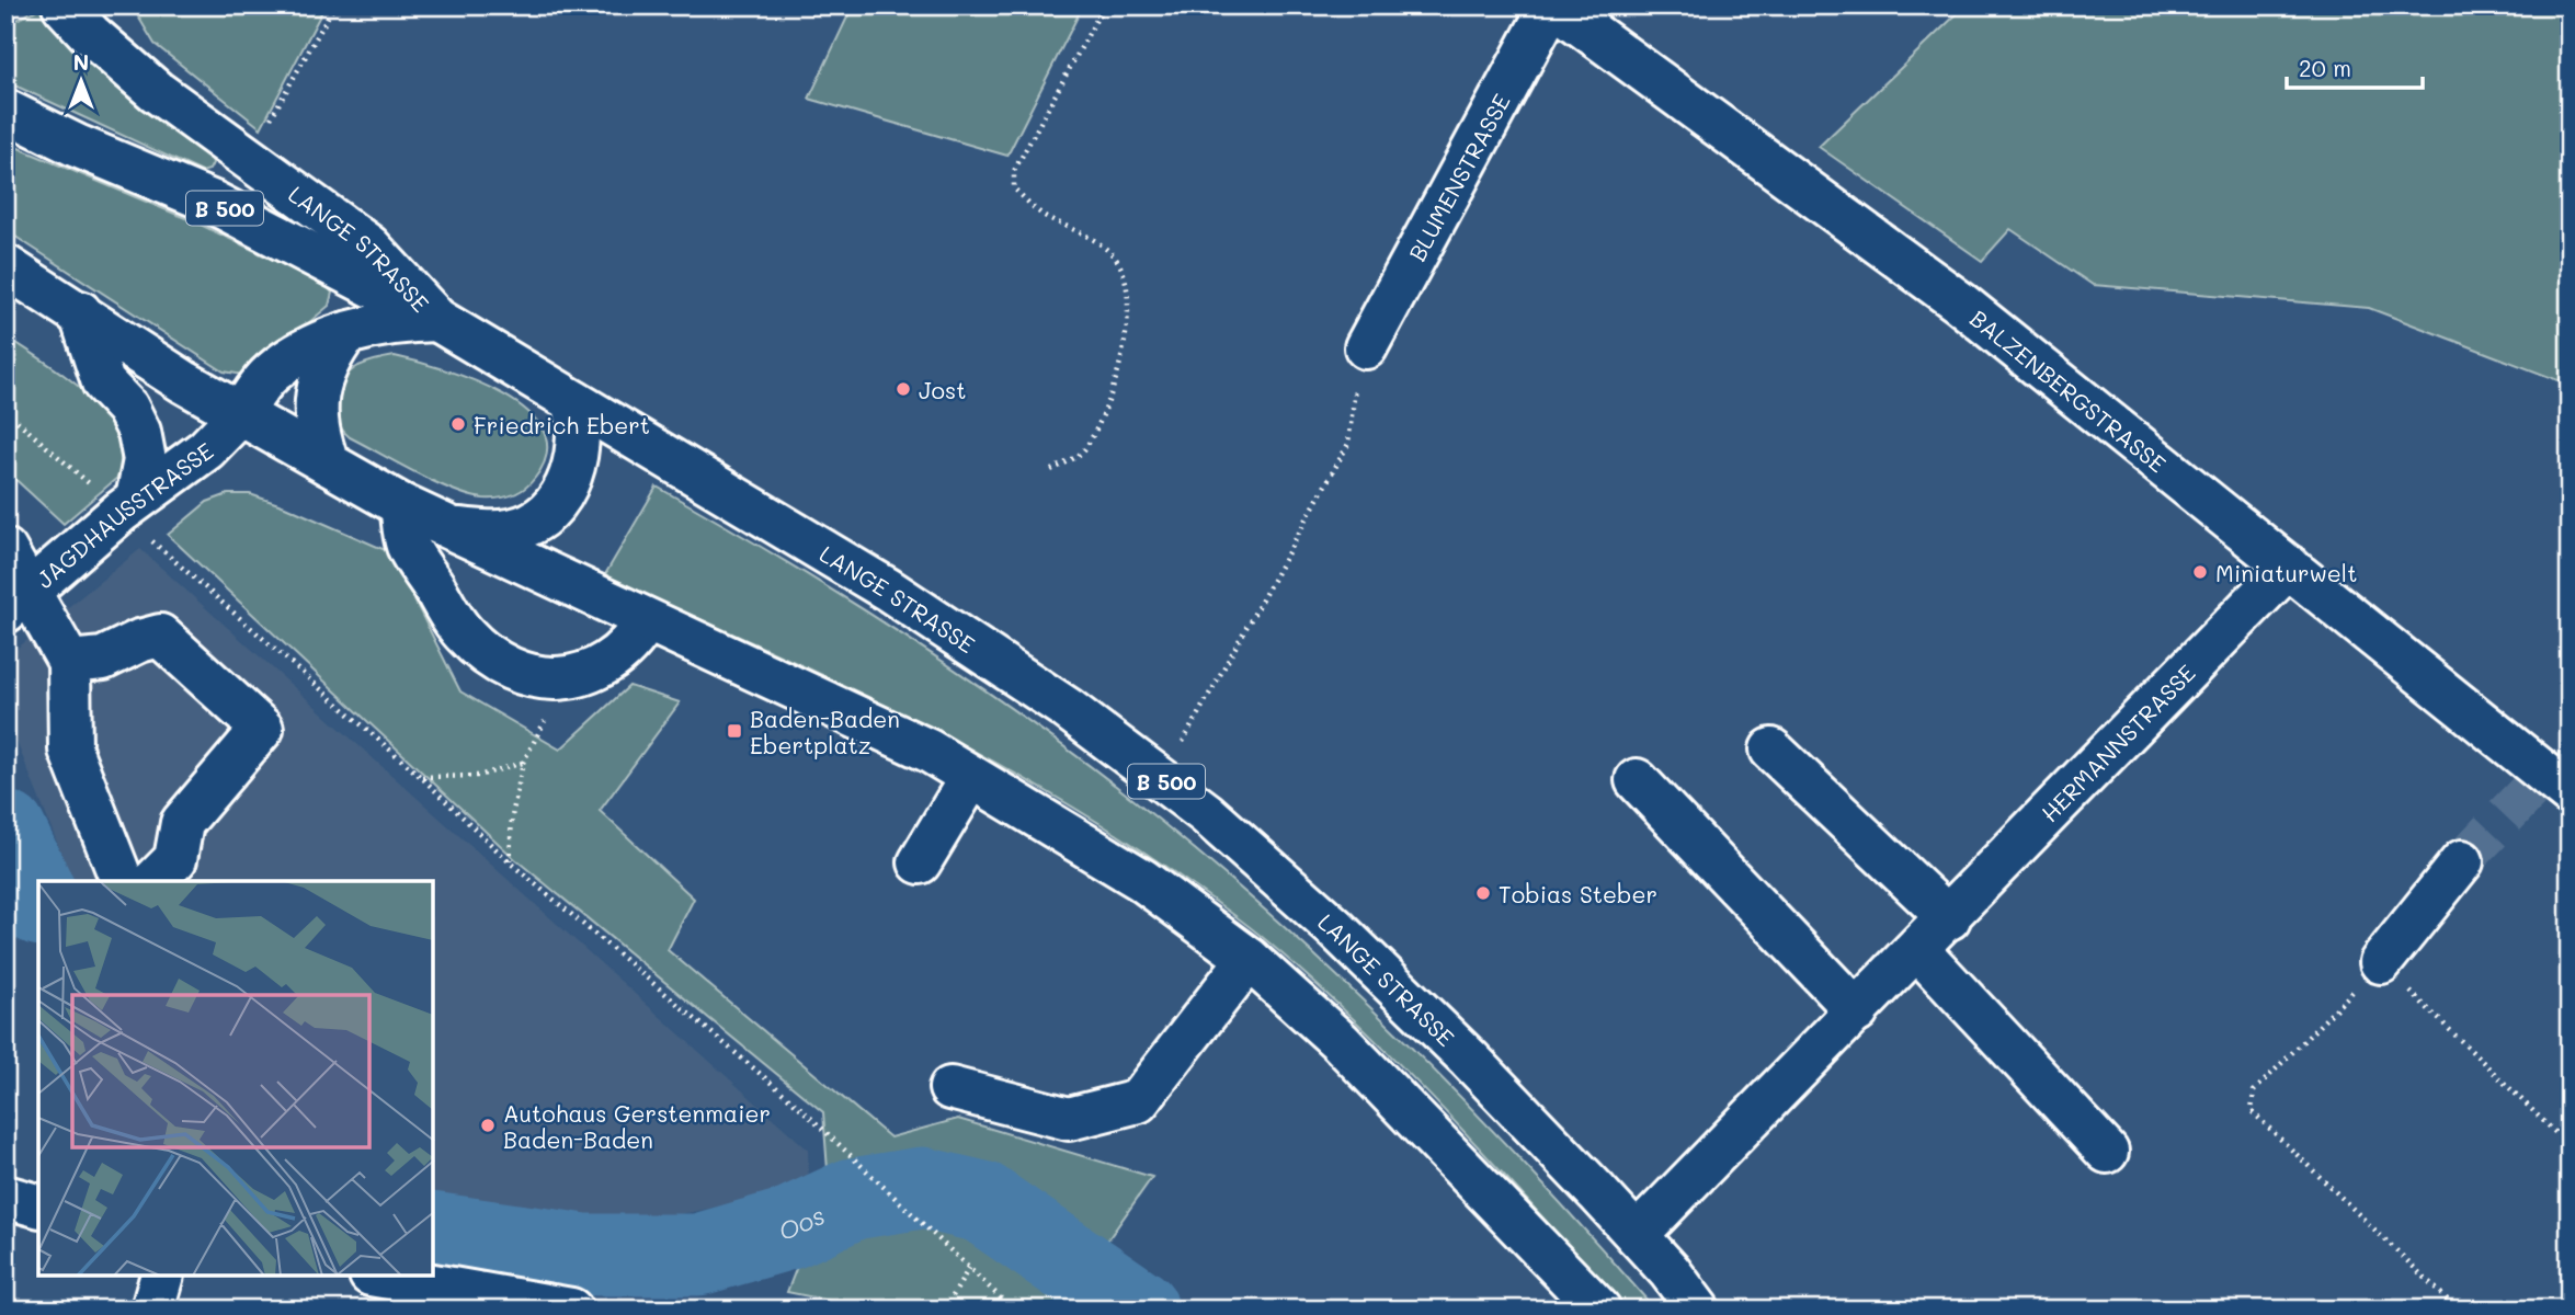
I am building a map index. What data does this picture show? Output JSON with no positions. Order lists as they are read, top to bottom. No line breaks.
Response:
{"streets":{"main road":["BLUMENSTRASSE","B 500","LANGE STRASSE","BALZENBERGSTRASSE","JAGDHAUSSTRASSE","HERMANNSTRASSE"]},"crossings":[["BLUMENSTRASSE","BALZENBERGSTRASSE"],["B 500","LANGE STRASSE"],["B 500","JAGDHAUSSTRASSE"],["LANGE STRASSE","JAGDHAUSSTRASSE"],["LANGE STRASSE","HERMANNSTRASSE"],["BALZENBERGSTRASSE","HERMANNSTRASSE"]],"water":["Oos"],"places":{"other":["Jost","Friedrich Ebert","Miniaturwelt","Tobias Steber","Autohaus Gerstenmaier Baden-Baden"],"transit":["Baden-Baden Ebertplatz"]},"scale_bar":"20 m","north":"top"}
